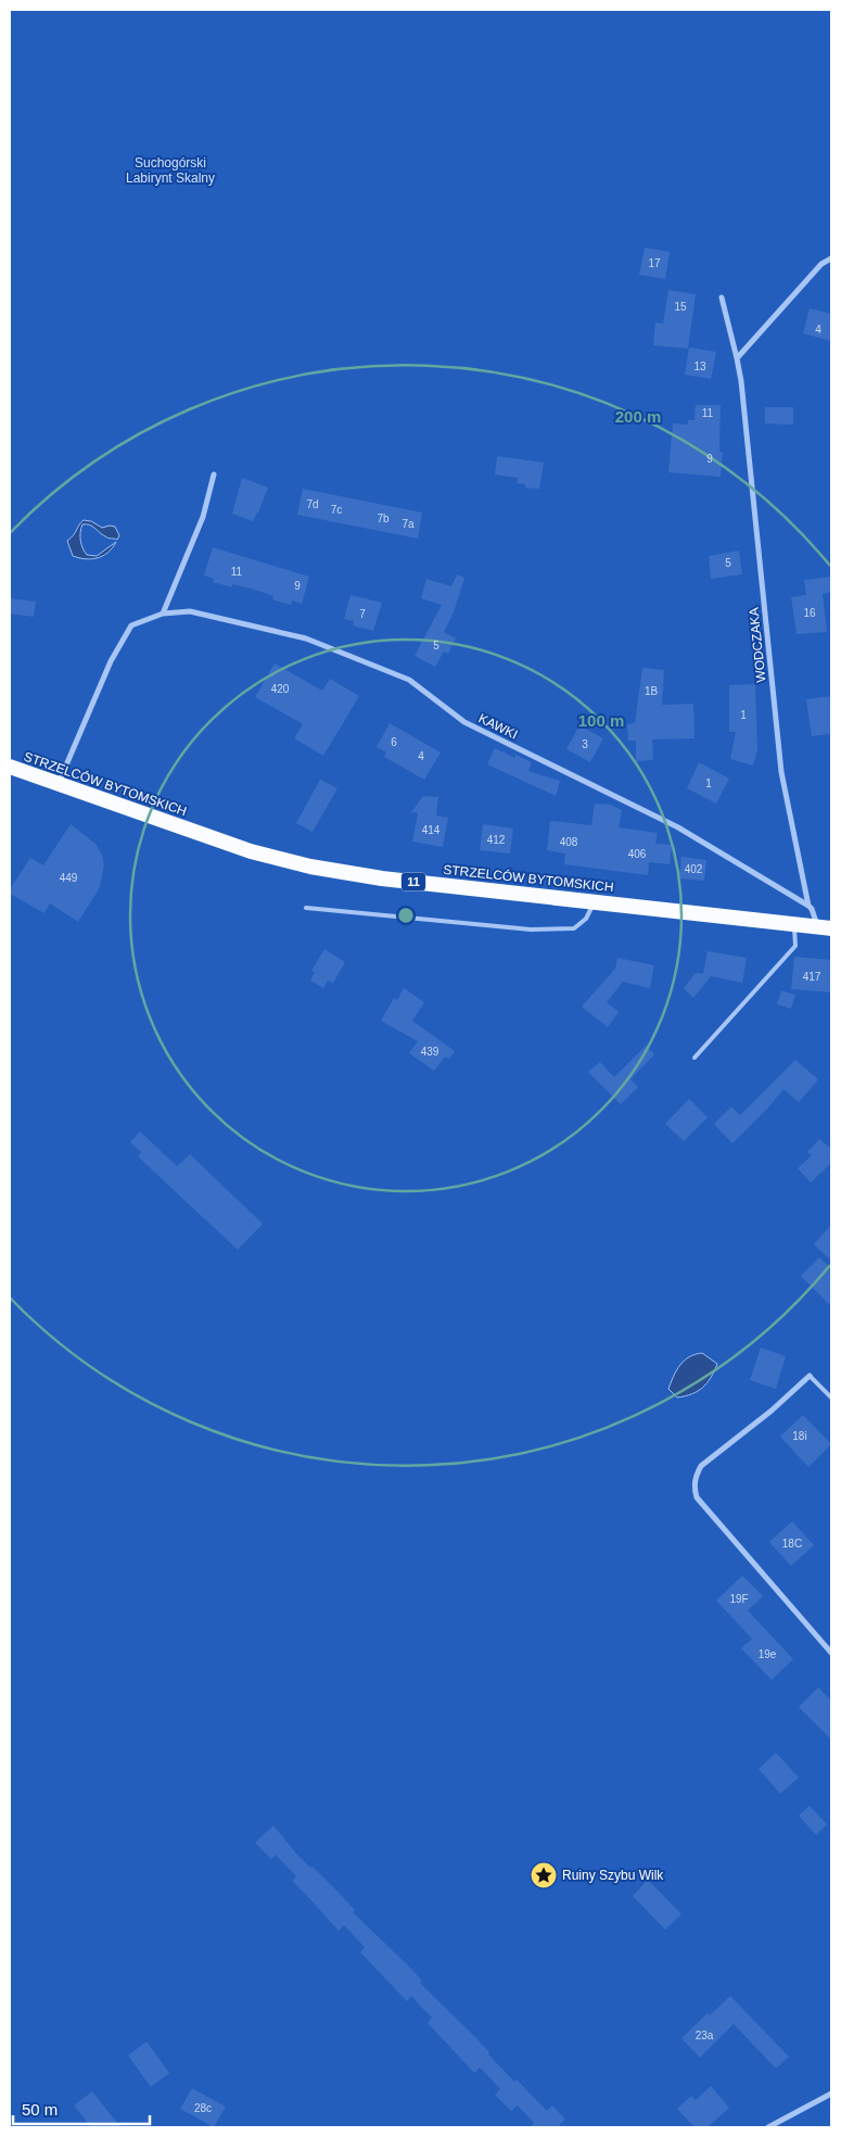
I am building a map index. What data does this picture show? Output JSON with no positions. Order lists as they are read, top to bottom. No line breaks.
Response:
{"streets":{"highway":["STRZELCÓW BYTOMSKICH","11"],"street":["WODCZAKA","KAWKI"]},"crossings":[["WODCZAKA","KAWKI"],["WODCZAKA","STRZELCÓW BYTOMSKICH"],["KAWKI","STRZELCÓW BYTOMSKICH"]],"parks":["Suchogórski Labirynt Skalny"],"places":{"place":["Ruiny Szybu Wilk"]},"house_numbers":["17","15","4","13","11","9","7d","7c","7b","7a","5","11","9","16","7","5","420","1B","1","6","3","4","1","414","412","408","406","402","449","417","439","18i","18C","19F","19e","23a","28c"],"scale_bar":"50 m","rings":["200 m","100 m"]}
